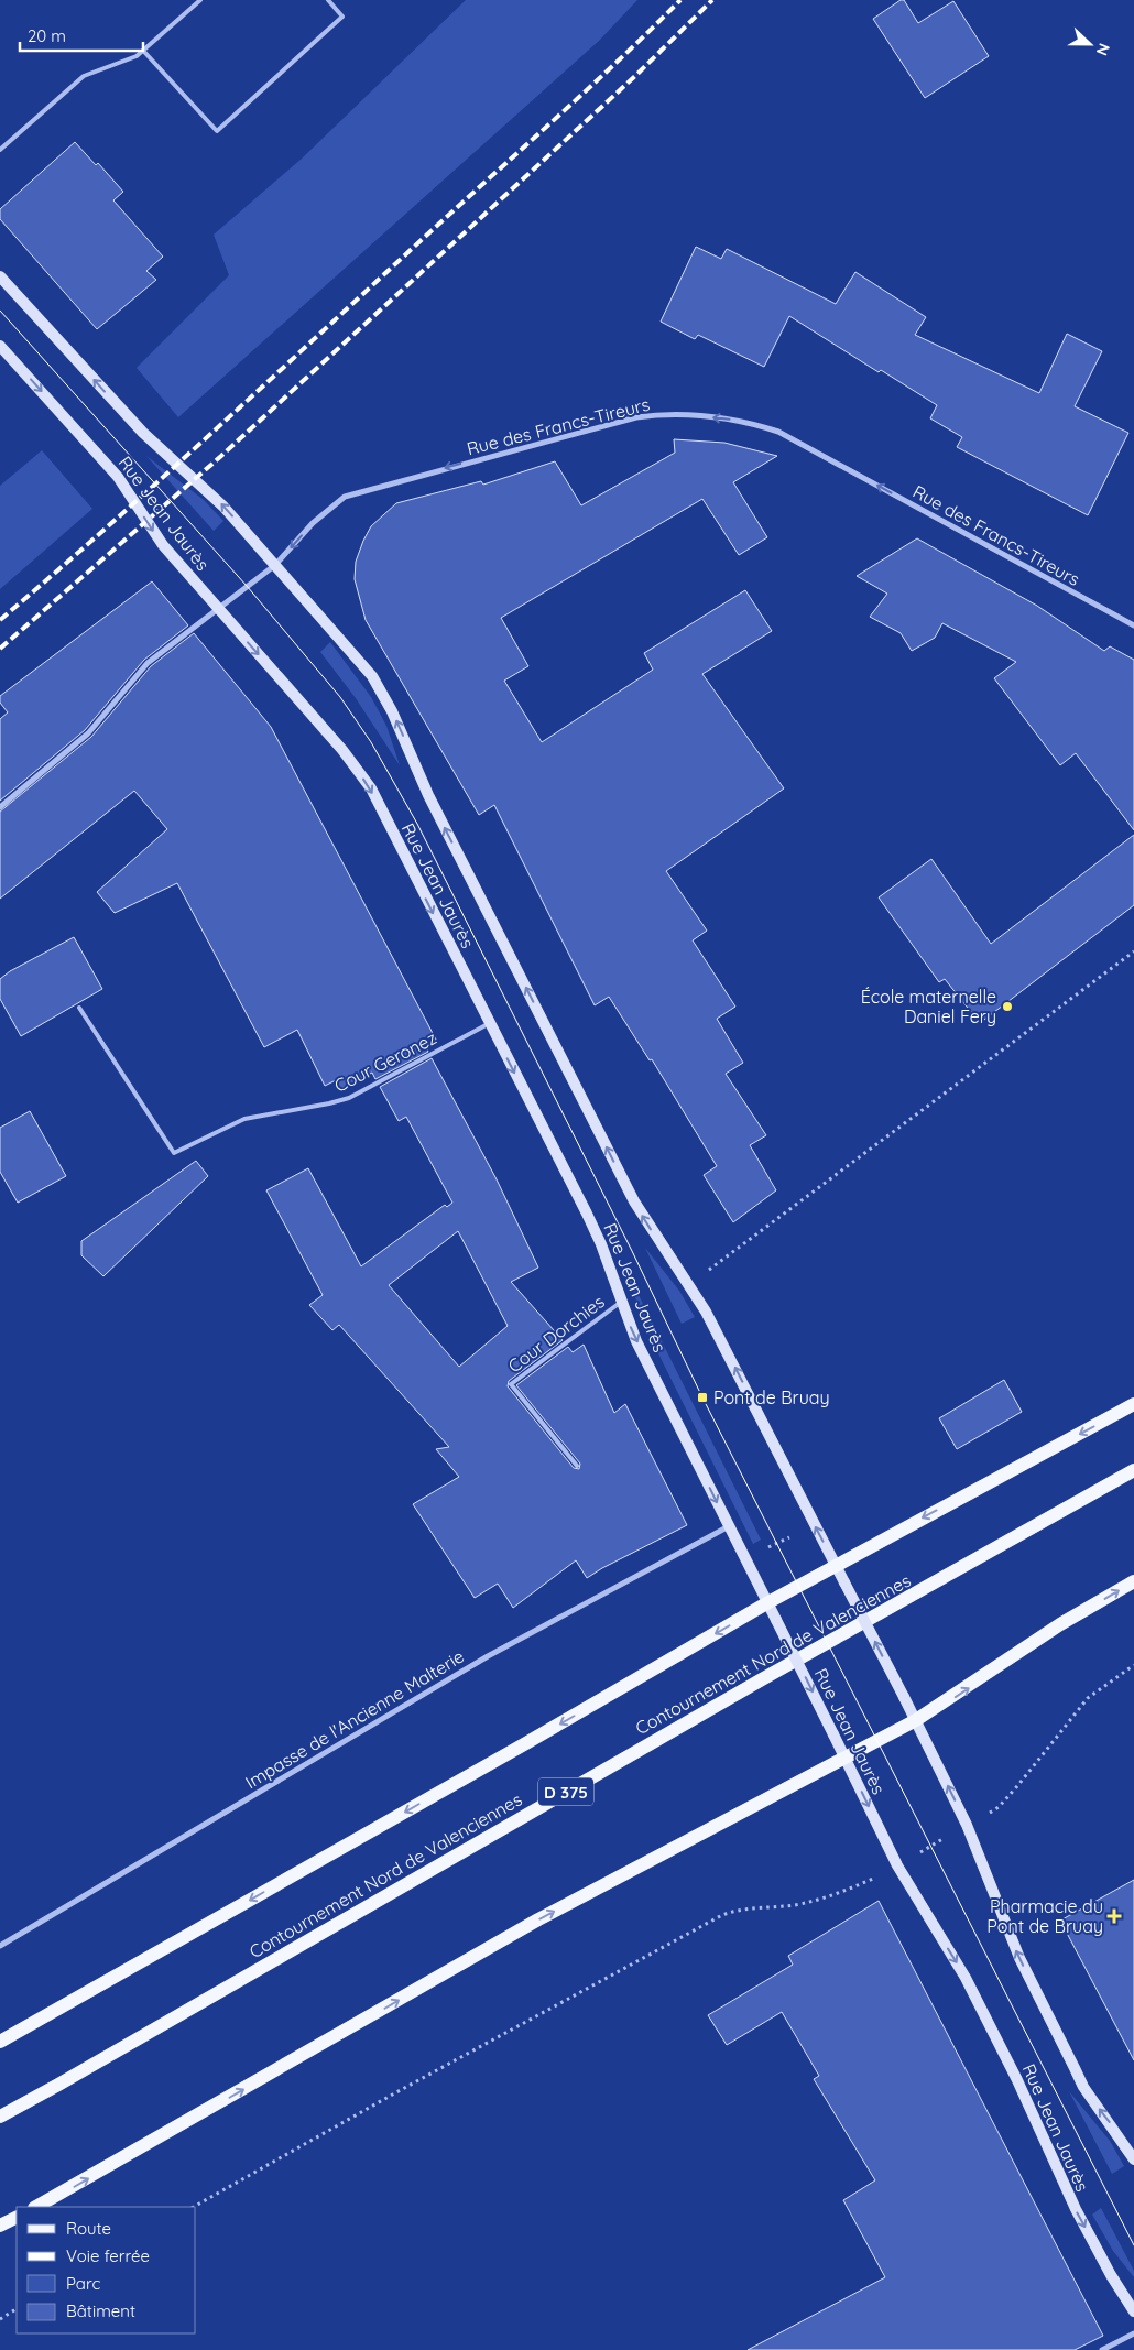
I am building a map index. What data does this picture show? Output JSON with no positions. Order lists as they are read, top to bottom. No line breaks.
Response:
{"streets":{"main road":["Rue Jean Jaurès","Contournement Nord de Valenciennes","D 375"],"street":["Rue des Francs-Tireurs","Impasse de l'Ancienne Malterie"],"lane":["Cour Geronez","Cour Dorchies"]},"crossings":[["Rue des Francs-Tireurs","Rue Jean Jaurès"],["Rue Jean Jaurès","Cour Geronez"],["Rue Jean Jaurès","Cour Dorchies"],["Rue Jean Jaurès","Impasse de l'Ancienne Malterie"]],"one_way":["Rue des Francs-Tireurs"],"places":{"other":["École maternelle Daniel Fery"],"transit":["Pont de Bruay"],"health":["Pharmacie du Pont de Bruay"]},"legend":["Route","Voie ferrée","Parc","Bâtiment"],"scale_bar":"20 m","north":"right"}
